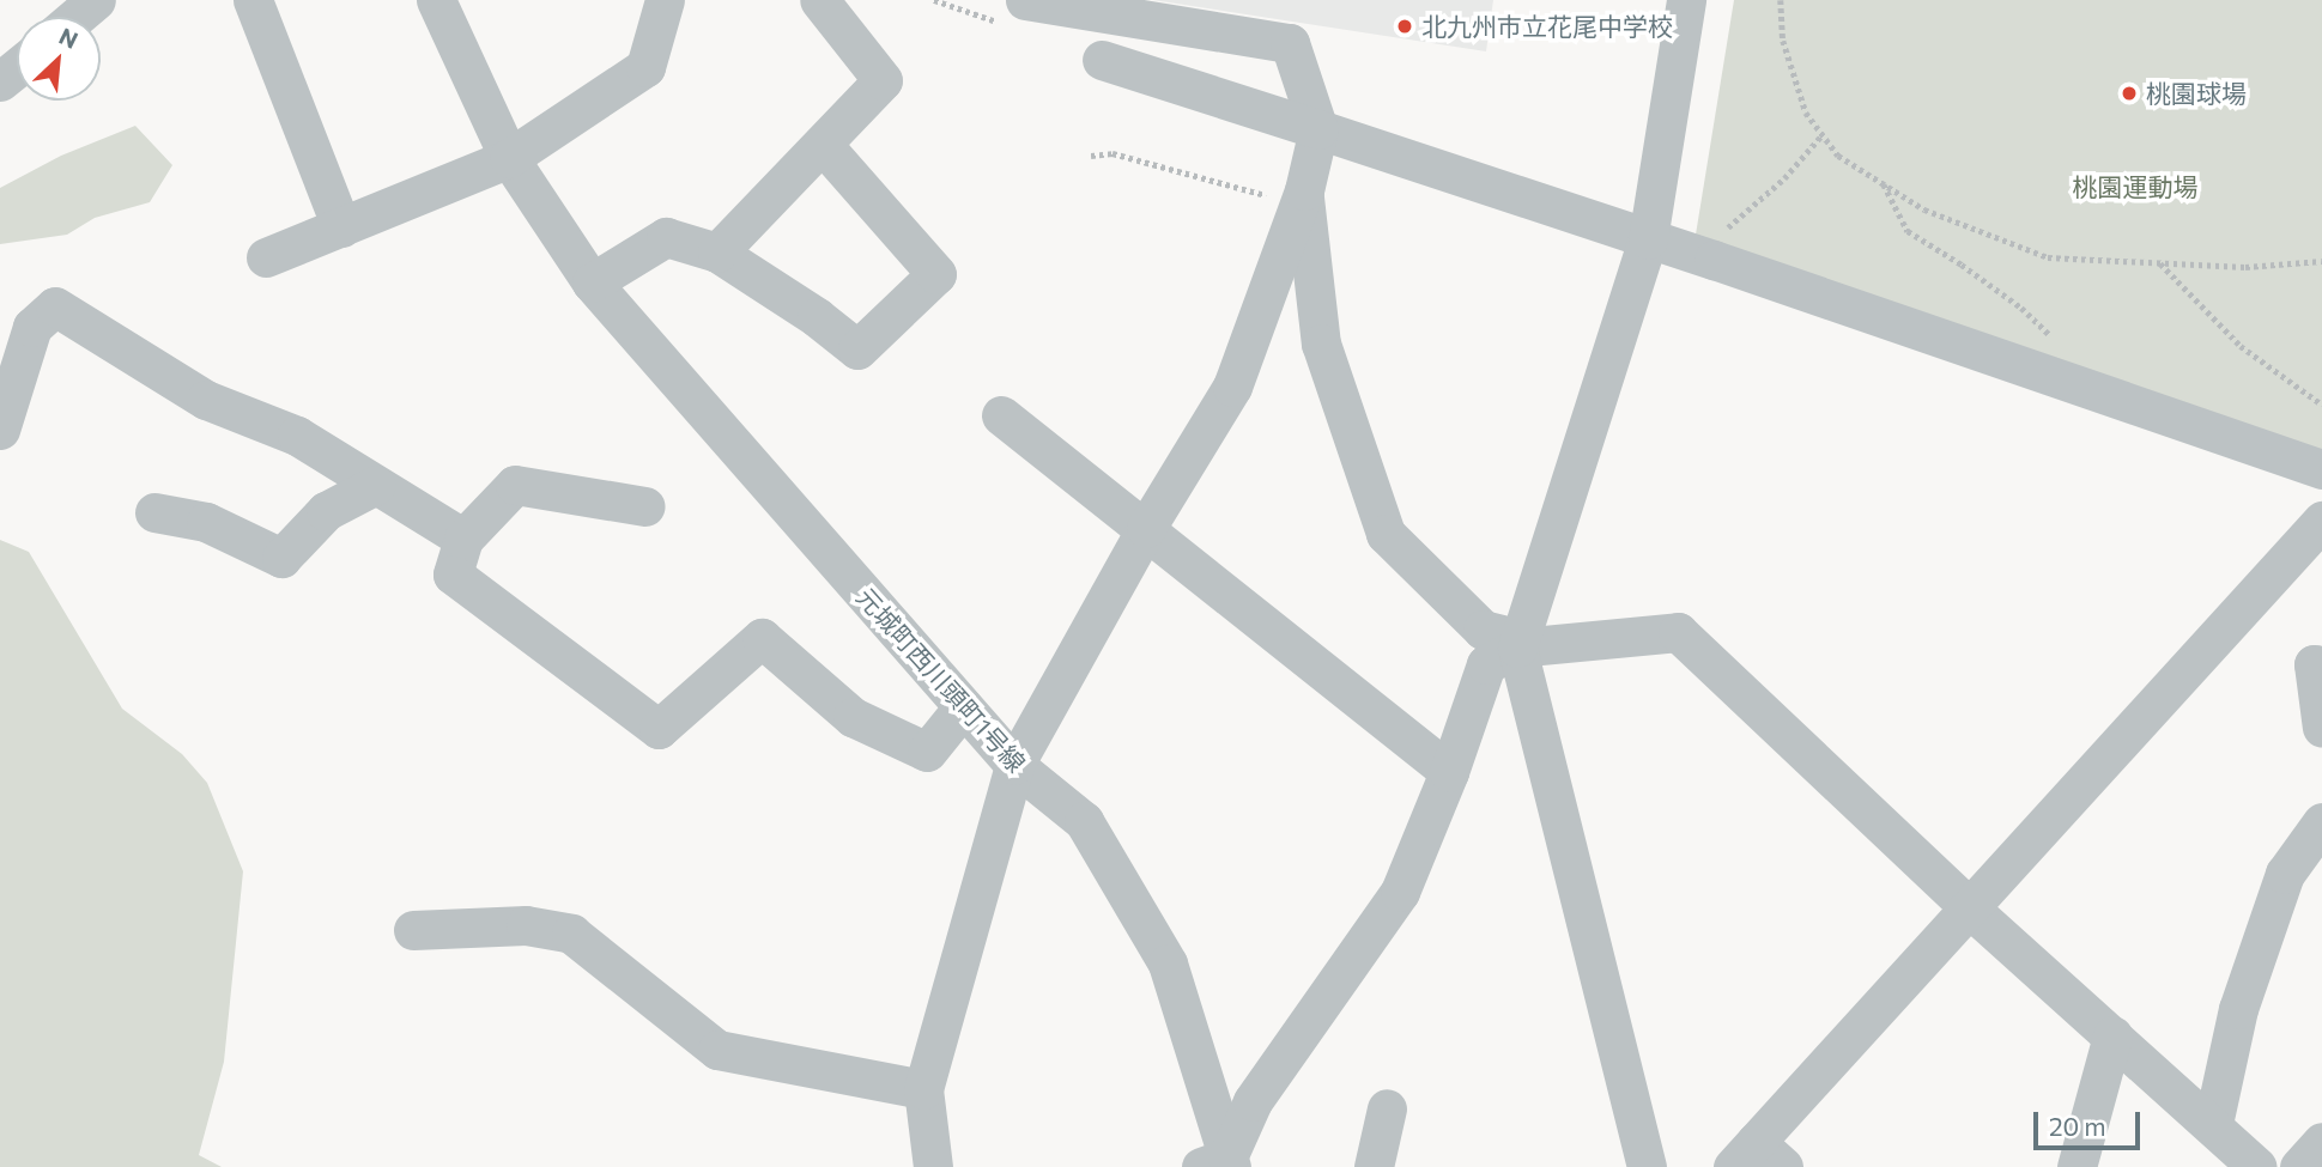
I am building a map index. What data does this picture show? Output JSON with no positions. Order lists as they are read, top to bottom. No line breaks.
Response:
{"streets":{"street":["元城町西川頭町1号線"]},"parks":["桃園運動場"],"places":["北九州市立花尾中学校","桃園球場"],"scale_bar":"20 m","north":"top right"}
